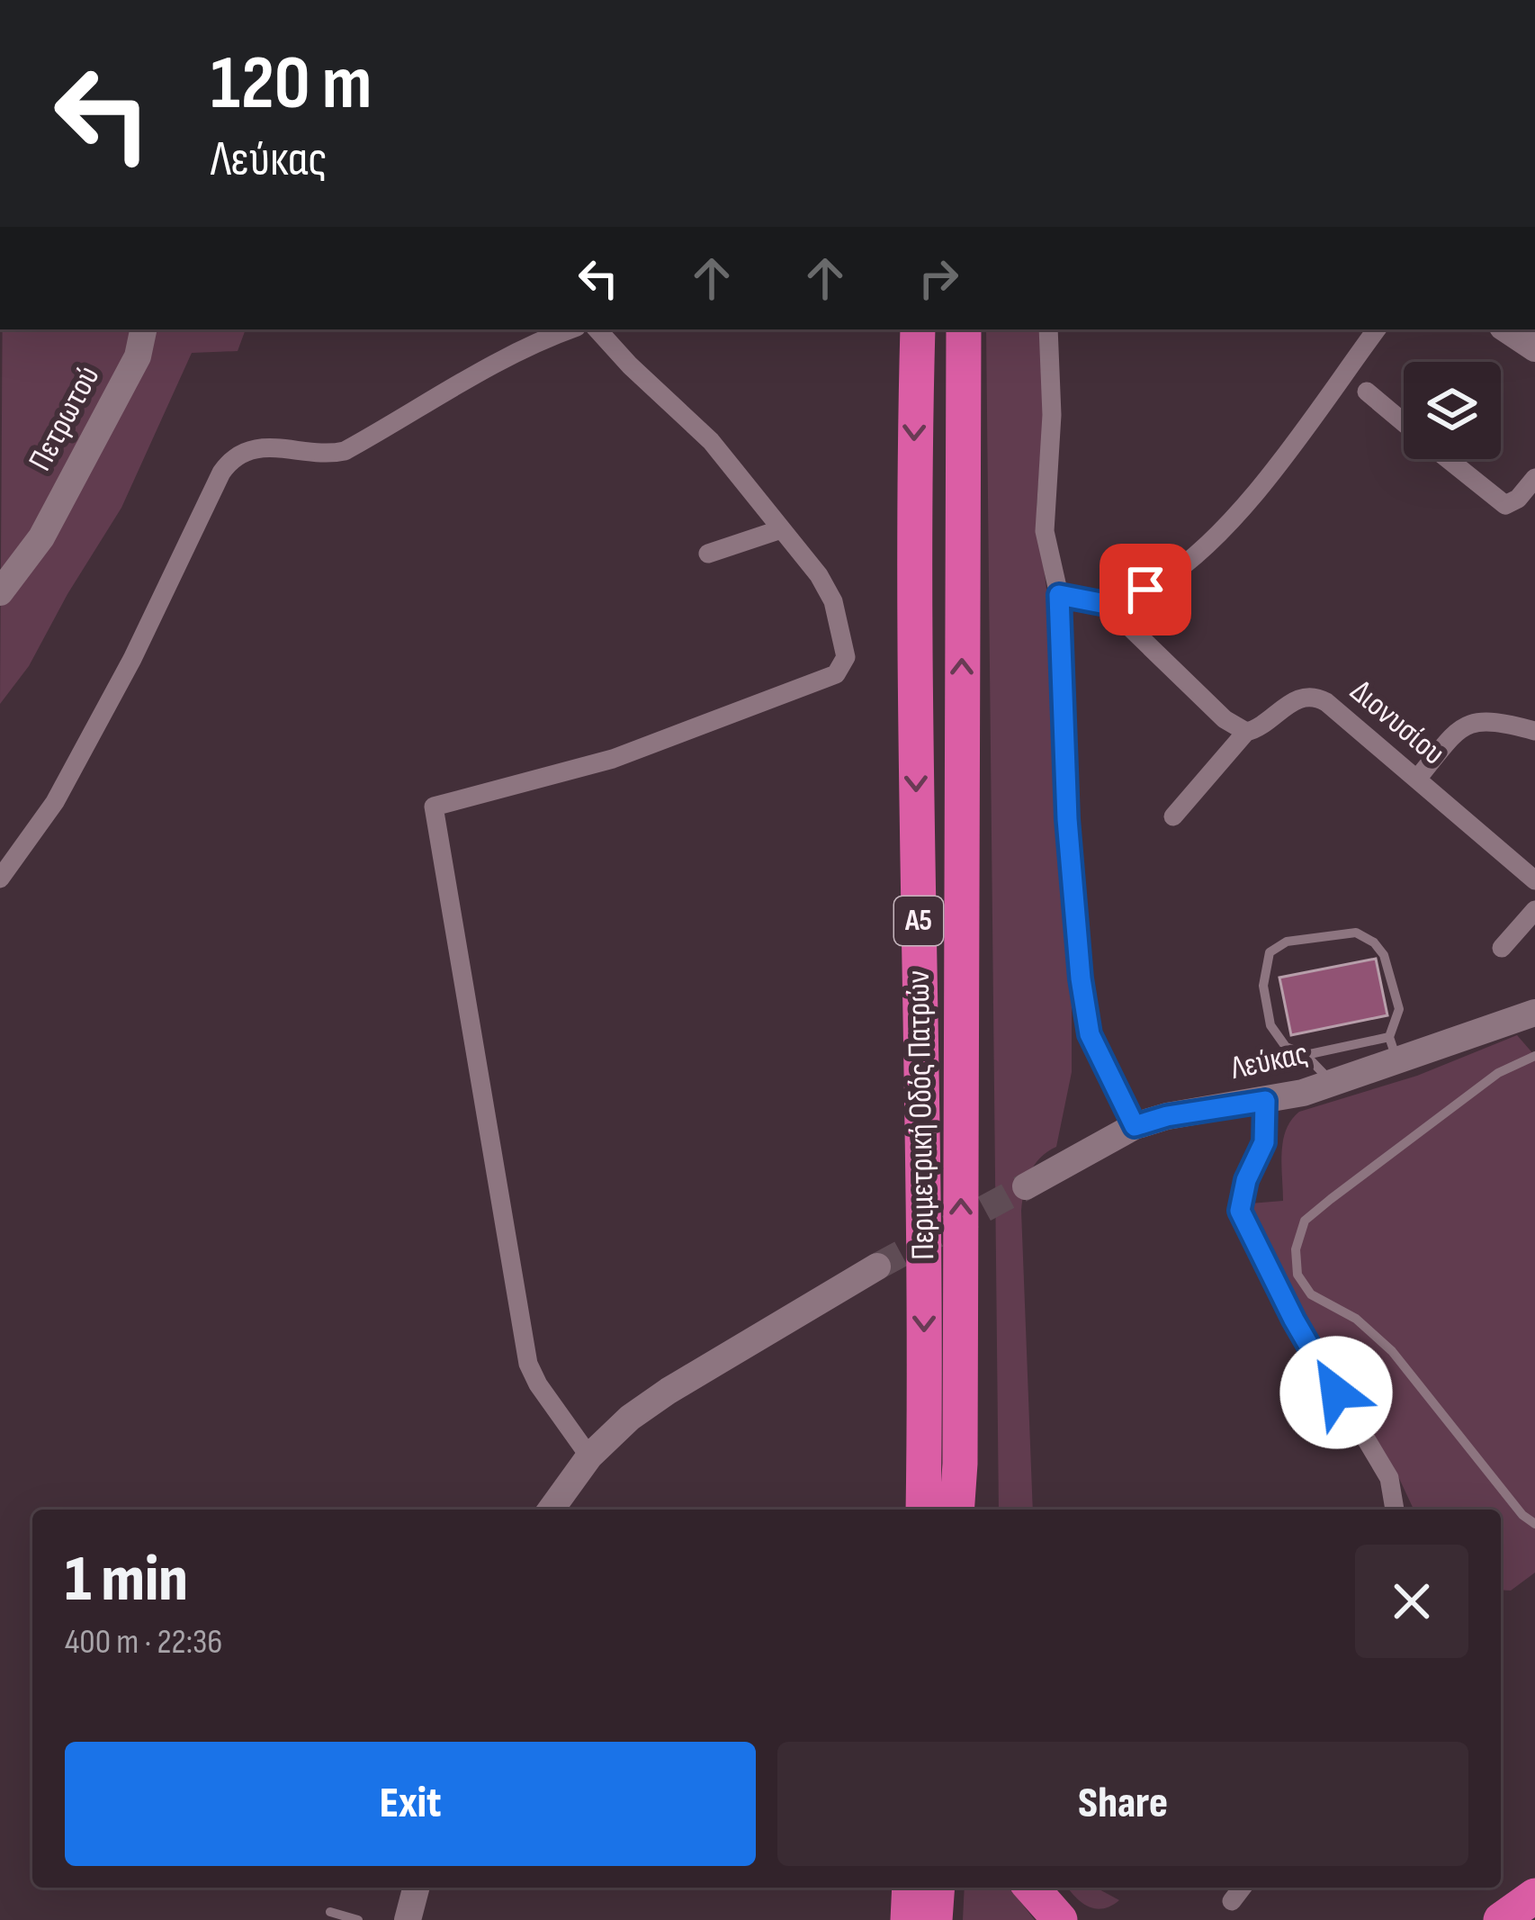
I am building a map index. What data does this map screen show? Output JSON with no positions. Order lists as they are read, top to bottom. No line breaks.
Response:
{"streets":{"highway":["Α5","Περιμετρική Οδός Πατρών"],"street":["Πετρωτού","Διονυσίου","Λεύκας"]},"page":{"turn":["120 m","Λεύκας"],"heading":["1 min","400 m · 22:36"],"buttons":["Exit","Share"]}}
